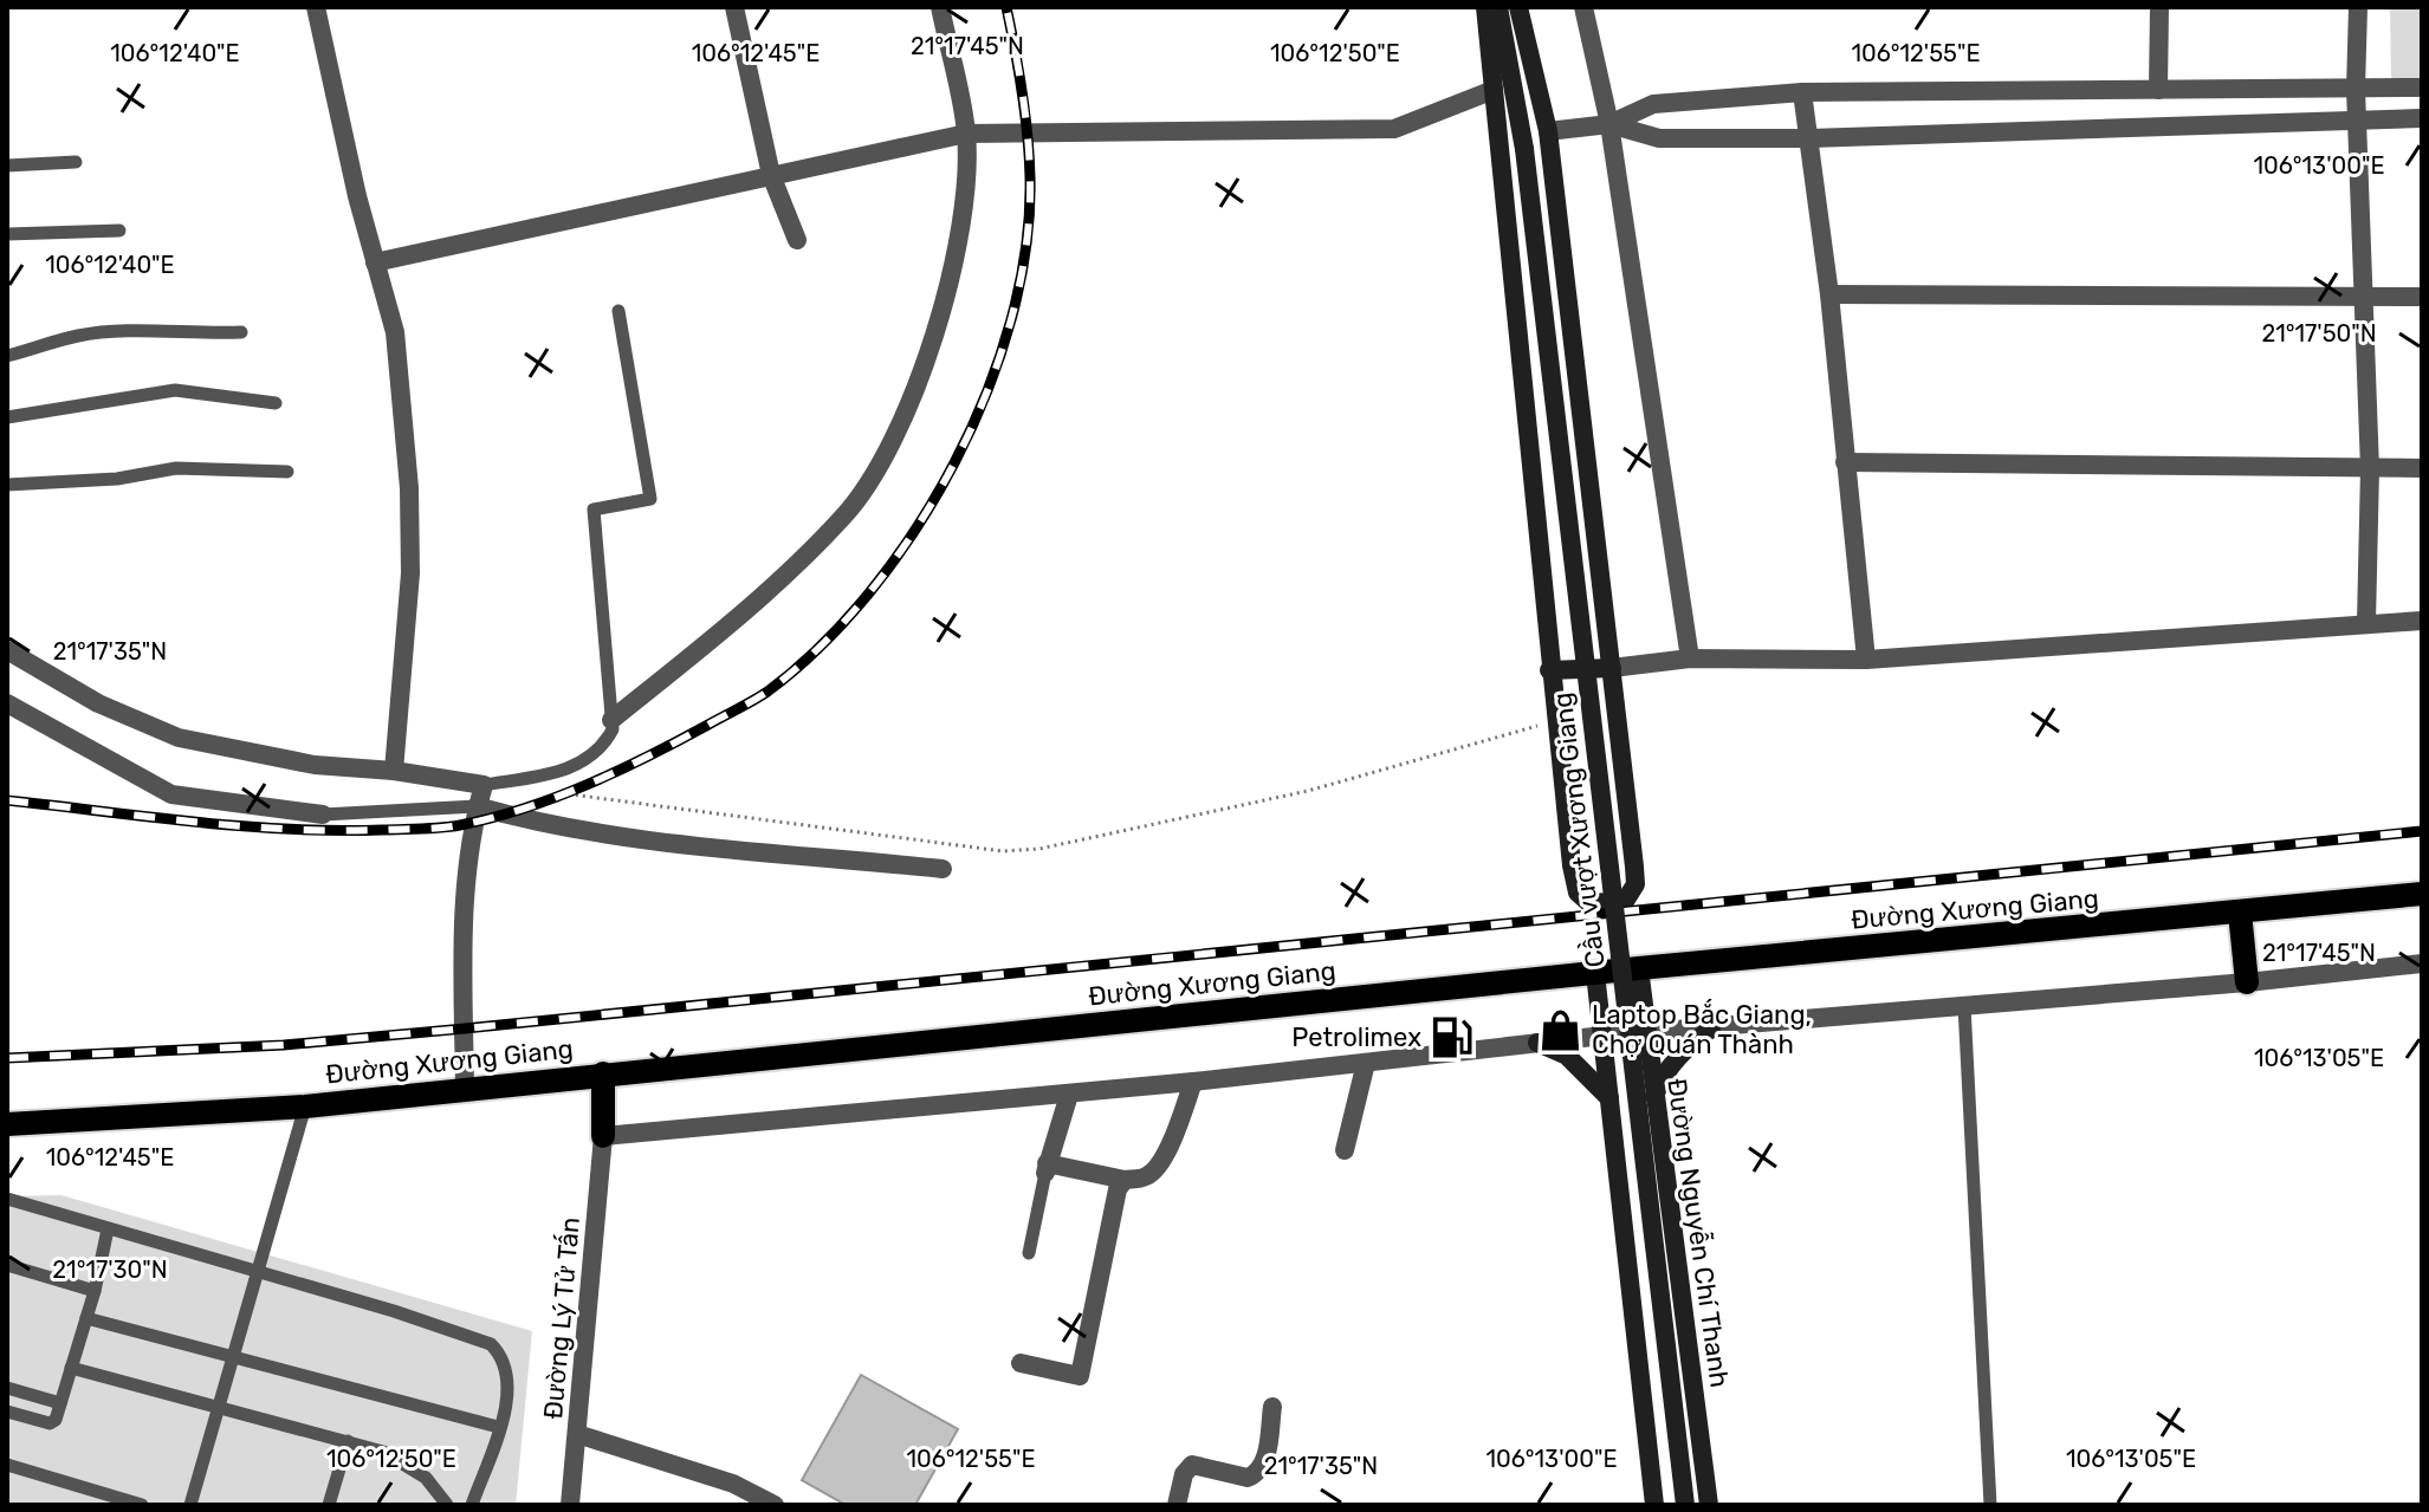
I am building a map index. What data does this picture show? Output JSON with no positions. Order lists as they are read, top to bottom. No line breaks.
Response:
{"streets":{"main road":["Đường Xương Giang"],"street":["Cầu vượt Xương Giang","Đường Nguyễn Chí Thanh","Đường Lý Tử Tấn"]},"crossings":[["Đường Xương Giang","Đường Nguyễn Chí Thanh"]],"places":{"shop":["Laptop Bắc Giang, Chợ Quán Thành"],"fuel station":["Petrolimex"]},"coordinates":["21°17'45\"N","106°12'40\"E","106°12'45\"E","106°12'50\"E","106°12'55\"E","106°13'00\"E","21°17'50\"N","21°17'35\"N","106°13'05\"E","21°17'30\"N"]}
